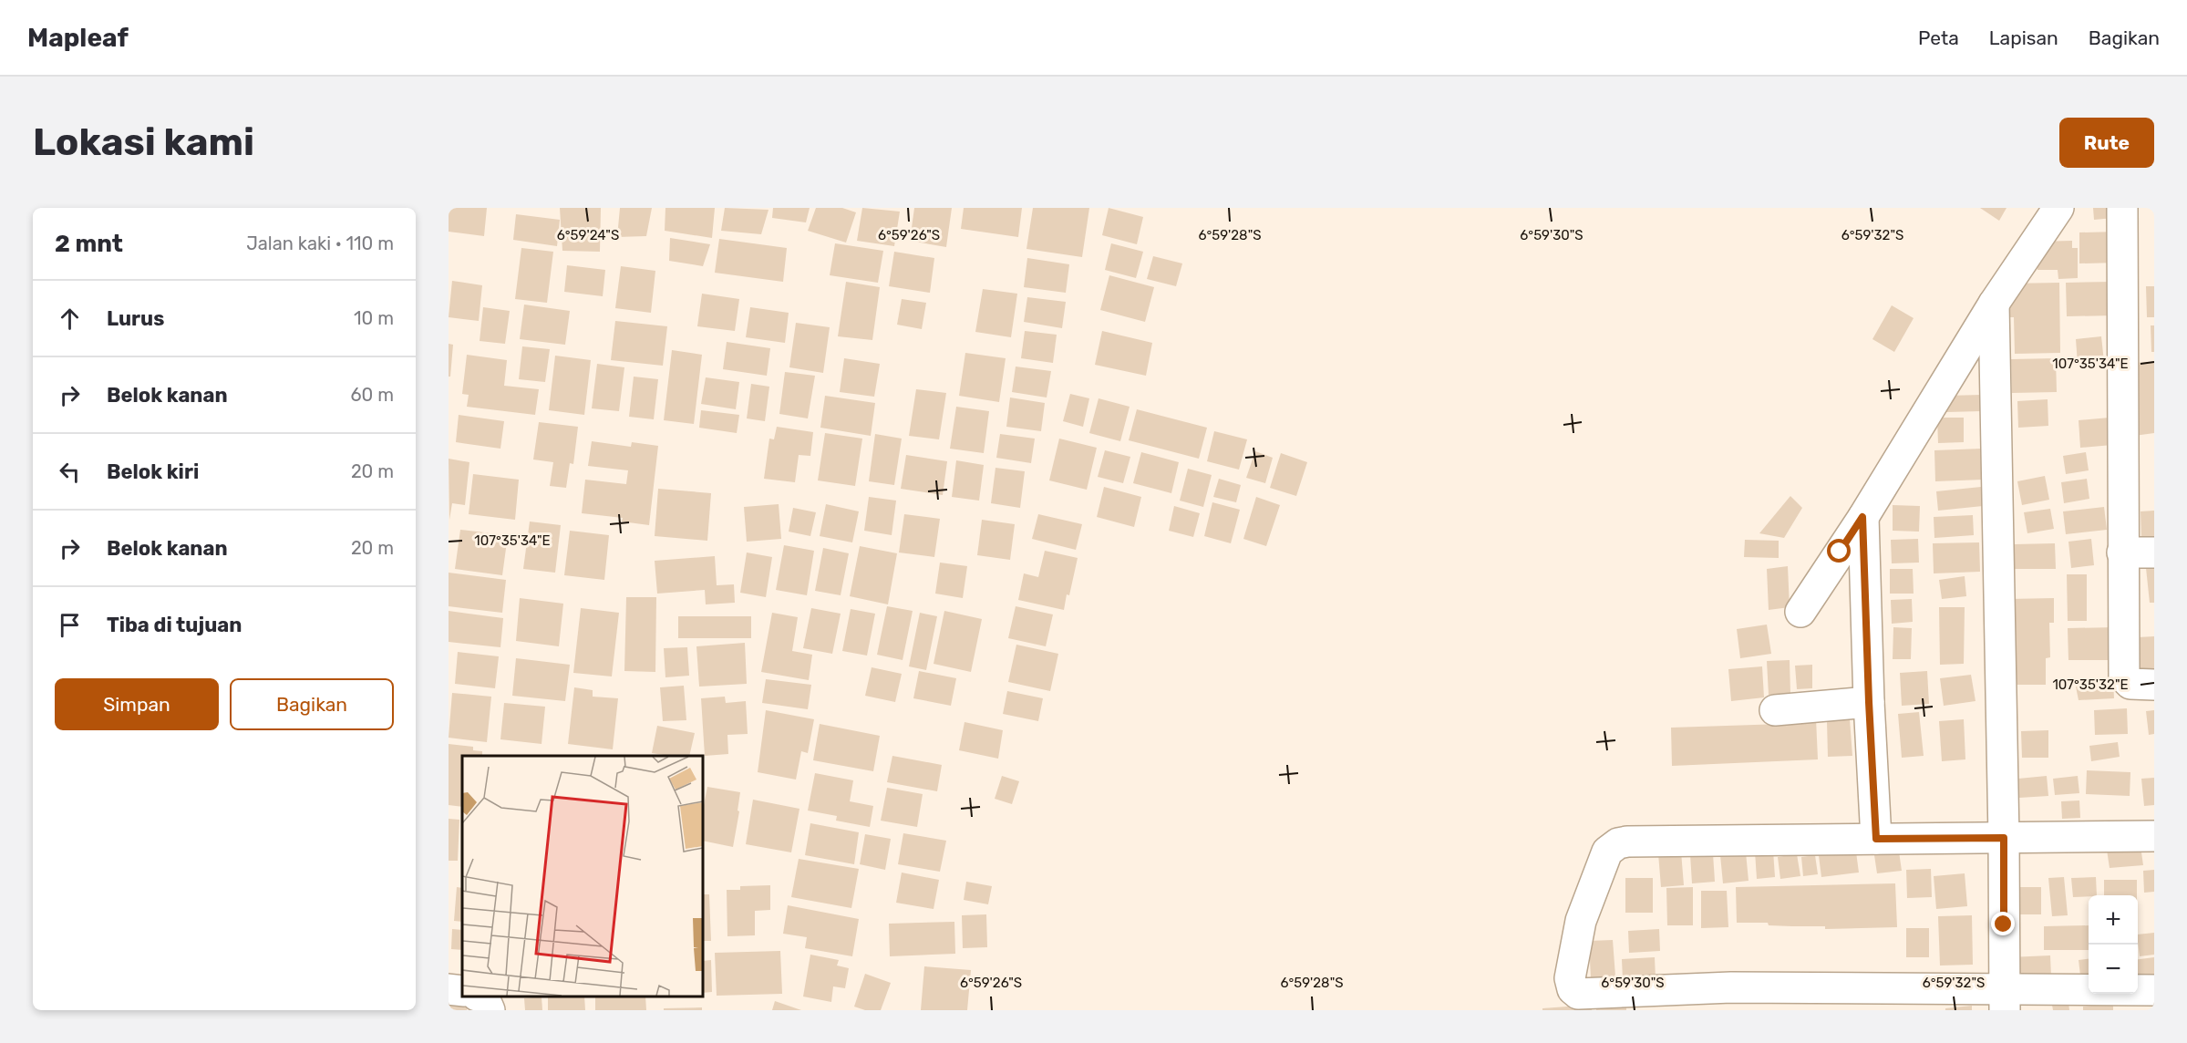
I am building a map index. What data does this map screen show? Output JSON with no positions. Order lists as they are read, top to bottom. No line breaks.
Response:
{"page":{"header":"Mapleaf","nav":["Peta","Lapisan","Bagikan"],"buttons":["Rute",["Simpan","Bagikan"]],"title":"Lokasi kami","heading":["2 mnt","Jalan kaki · 110 m"],"list":[["Lurus","10 m"],["Belok kanan","60 m"],["Belok kiri","20 m"],["Belok kanan","20 m"],"Tiba di tujuan"],"map_buttons":["+","−"]},"coordinates":["6°59'24\"S","6°59'26\"S","6°59'28\"S","6°59'30\"S","6°59'32\"S","107°35'34\"E","107°35'32\"E"]}
